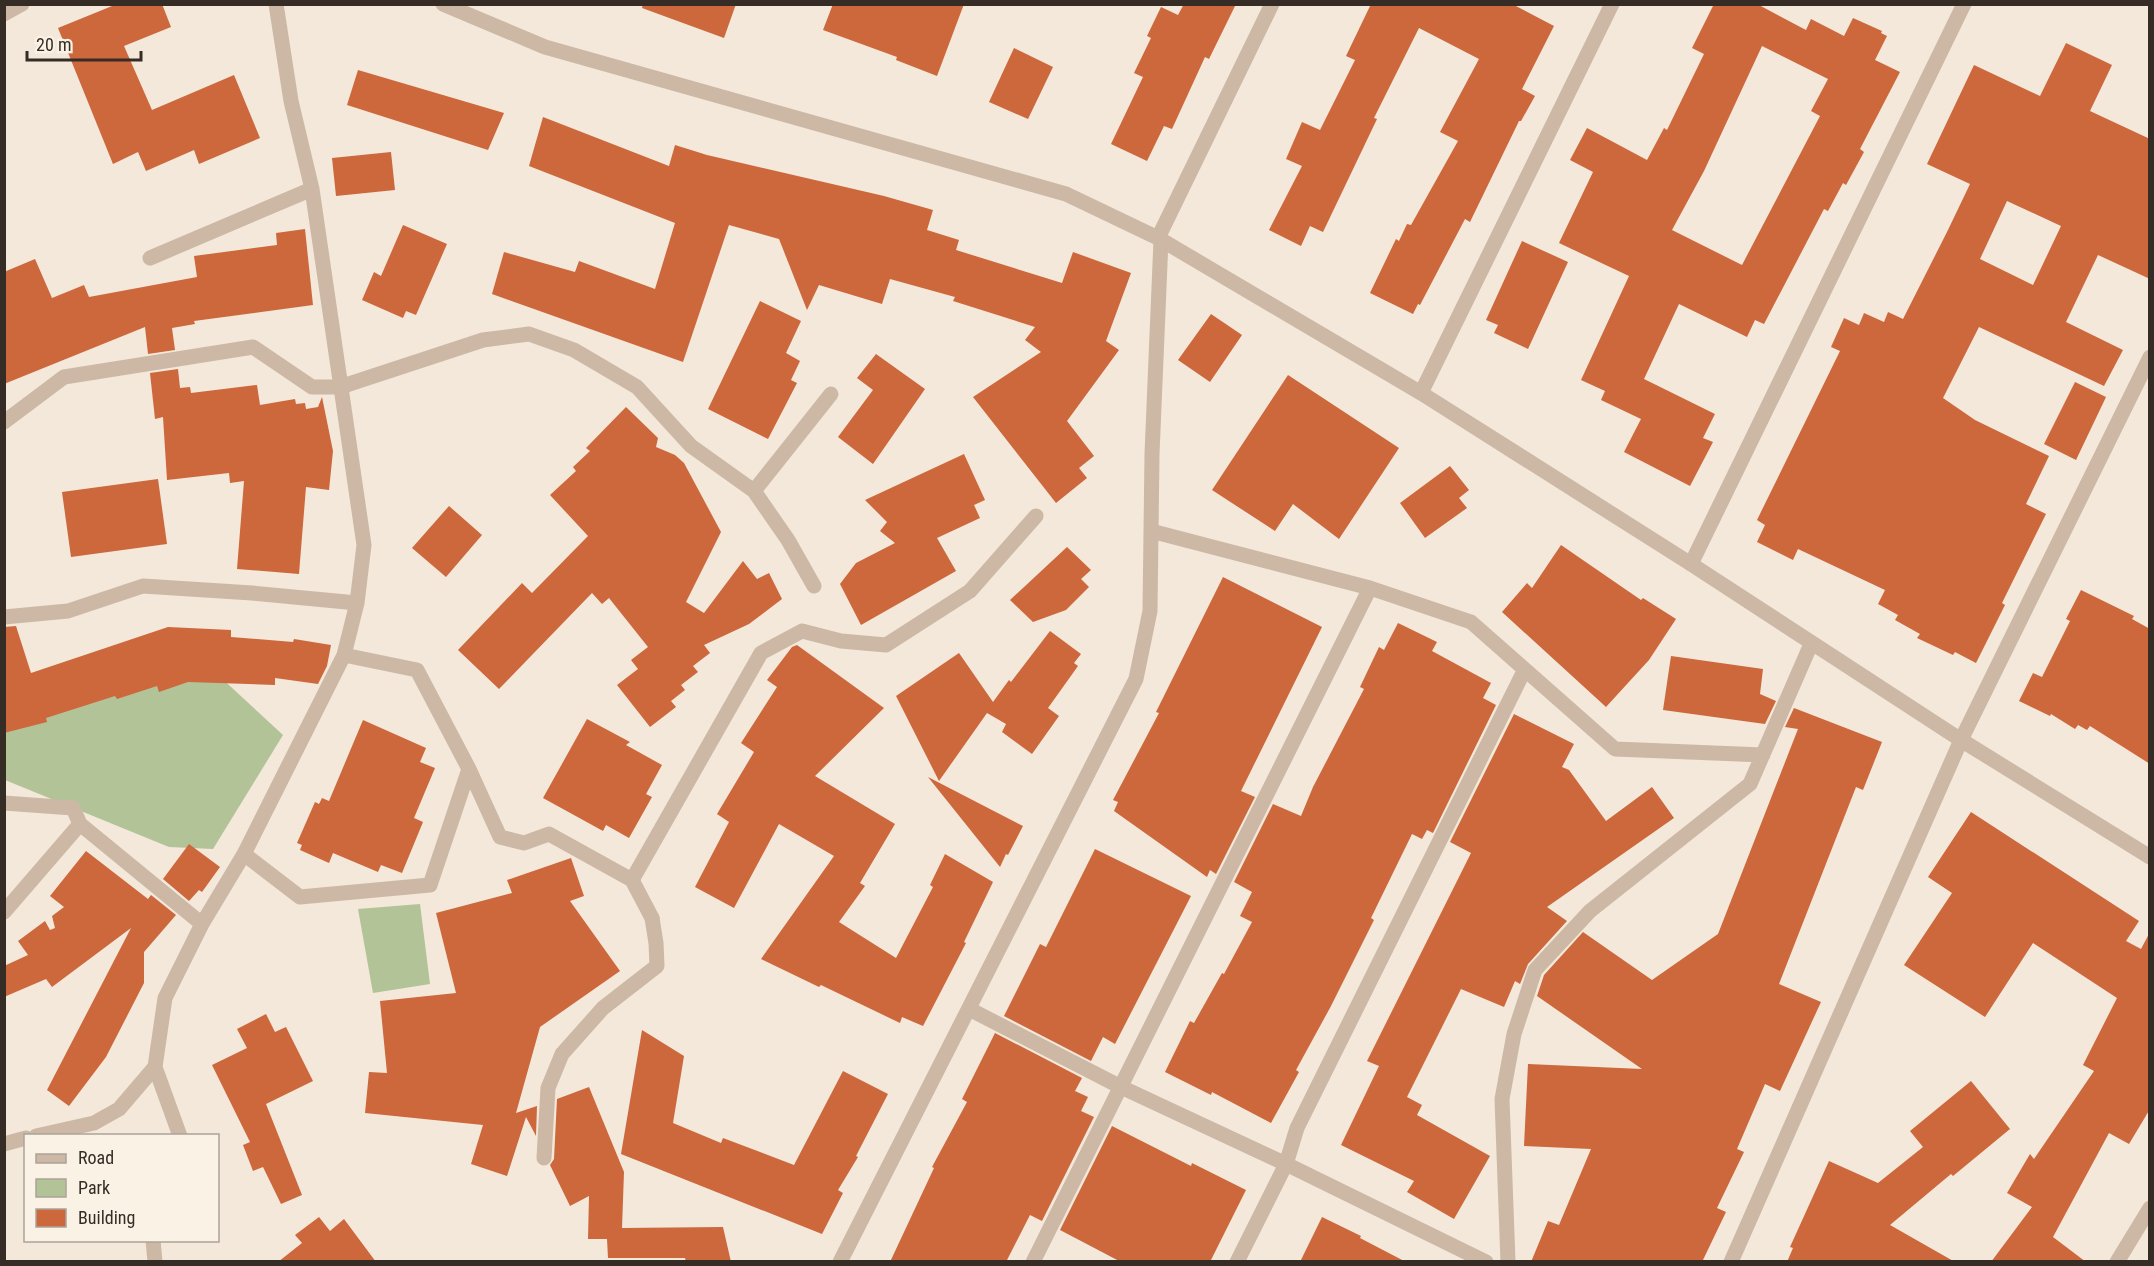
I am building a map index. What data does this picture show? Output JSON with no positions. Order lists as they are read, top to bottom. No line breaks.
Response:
{"legend":["Road","Park","Building"],"scale_bar":"20 m"}
